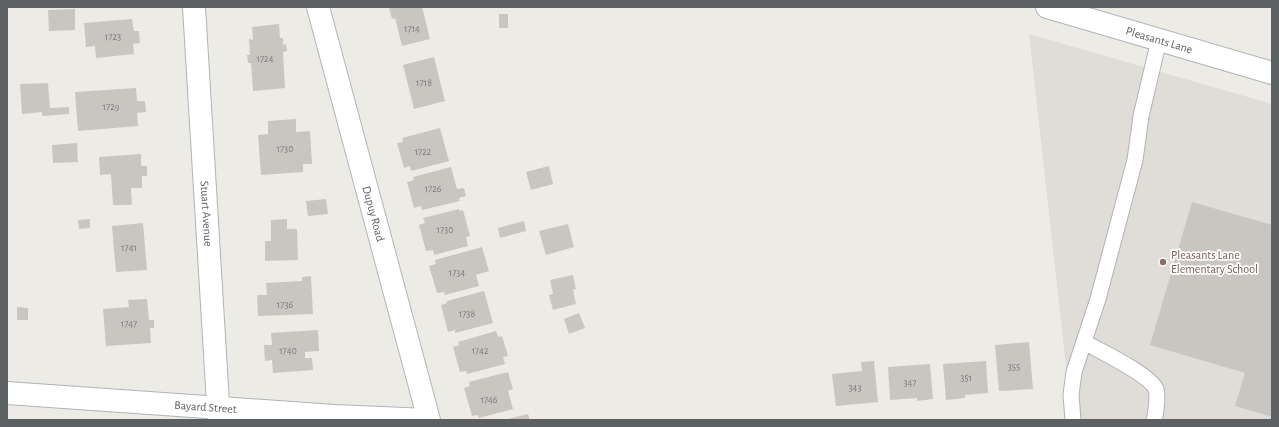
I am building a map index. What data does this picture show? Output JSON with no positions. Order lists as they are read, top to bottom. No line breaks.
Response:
{"streets":{"street":["Pleasants Lane","Stuart Avenue","Dupuy Road","Bayard Street"]},"crossings":[["Stuart Avenue","Bayard Street"],["Dupuy Road","Bayard Street"]],"places":["Pleasants Lane Elementary School"],"house_numbers":["1714","1723","1724","1718","1729","1730","1722","1726","1730","1741","1734","1736","1738","1747","1740","1742","355","351","347","343","1746"]}
